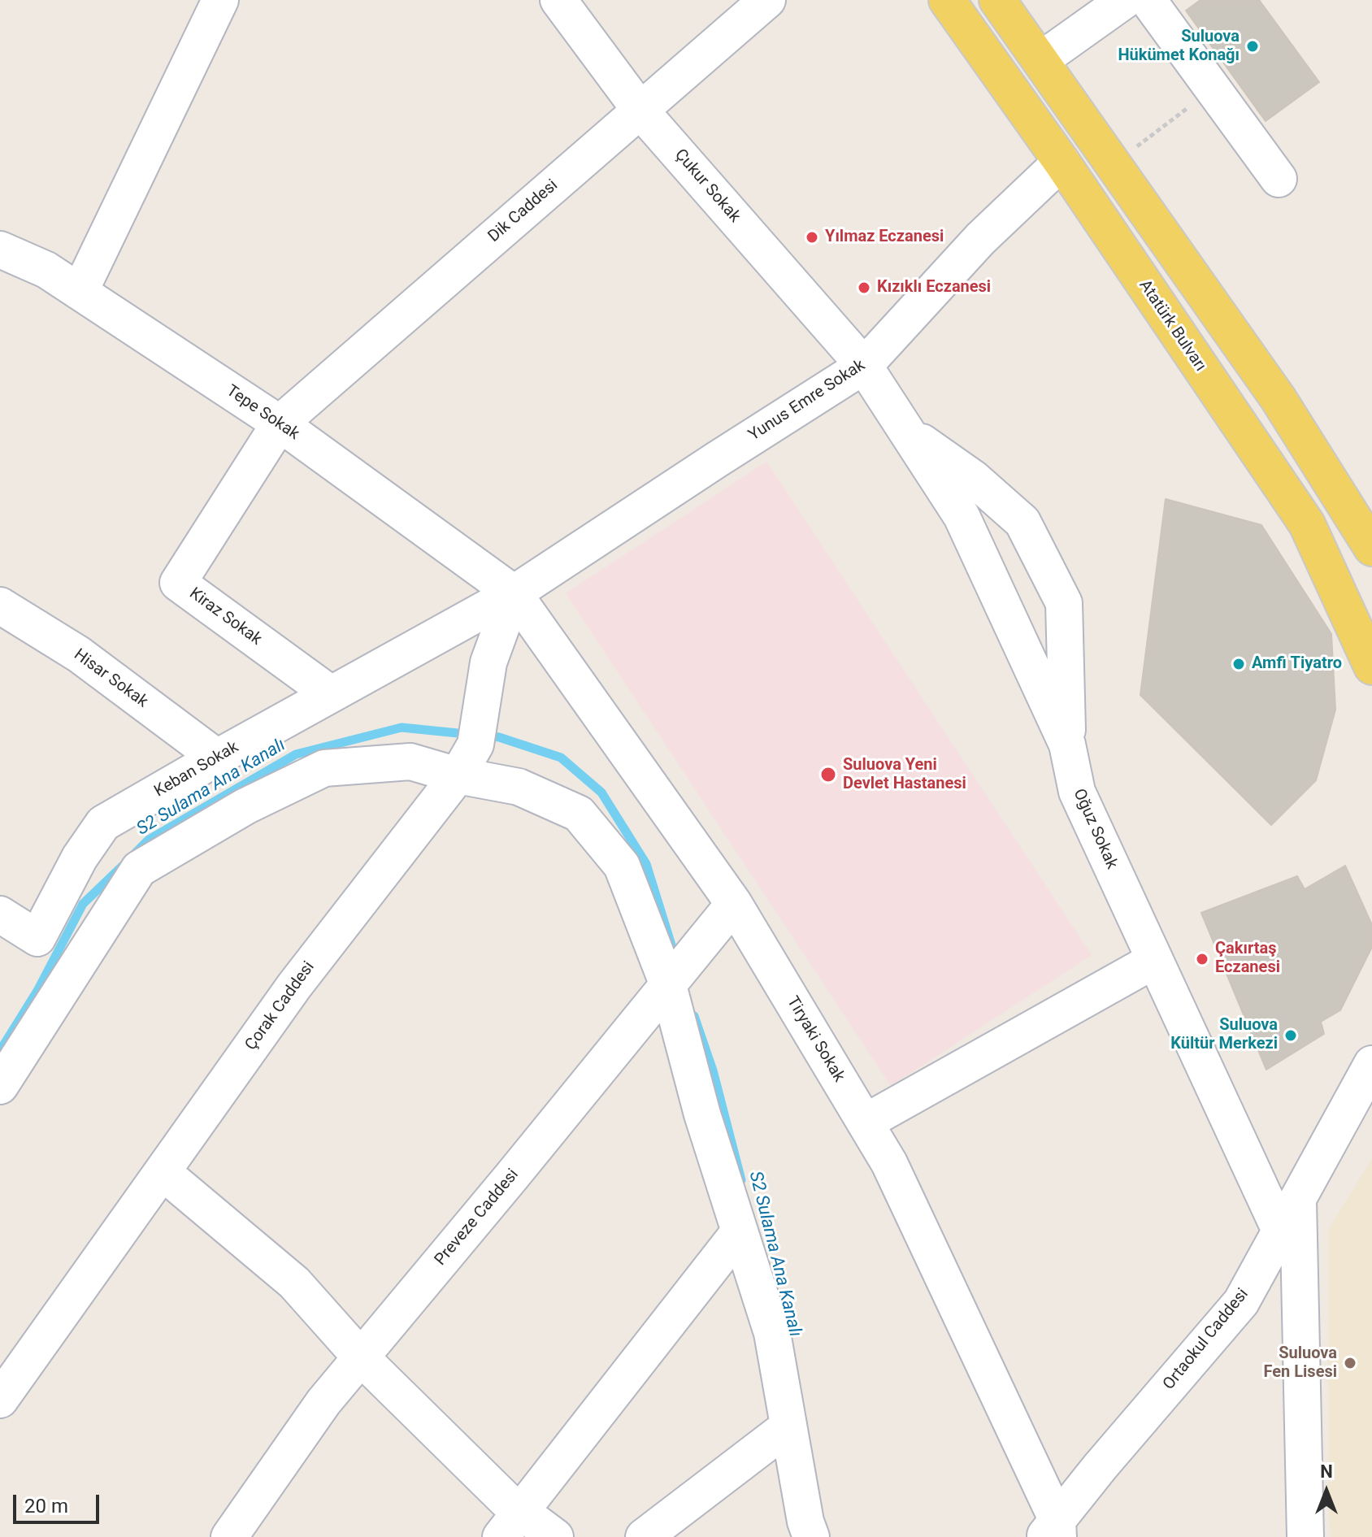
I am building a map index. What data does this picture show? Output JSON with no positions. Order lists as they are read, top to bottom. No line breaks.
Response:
{"streets":{"main road":["Atatürk Bulvarı"],"street":["Çukur Sokak","Dik Caddesi","Yunus Emre Sokak","Tepe Sokak","Kiraz Sokak","Hisar Sokak","Keban Sokak","Oğuz Sokak","Çorak Caddesi","Tiryaki Sokak","Preveze Caddesi","Ortaokul Caddesi"]},"crossings":[["Çukur Sokak","Dik Caddesi"],["Çukur Sokak","Yunus Emre Sokak"],["Çukur Sokak","Oğuz Sokak"],["Dik Caddesi","Tepe Sokak"],["Dik Caddesi","Kiraz Sokak"],["Atatürk Bulvarı","Yunus Emre Sokak"],["Yunus Emre Sokak","Tepe Sokak"],["Yunus Emre Sokak","Keban Sokak"],["Yunus Emre Sokak","Oğuz Sokak"],["Yunus Emre Sokak","Çorak Caddesi"],["Yunus Emre Sokak","Tiryaki Sokak"],["Tepe Sokak","Kiraz Sokak"],["Tepe Sokak","Keban Sokak"],["Tepe Sokak","Çorak Caddesi"],["Tepe Sokak","Tiryaki Sokak"],["Kiraz Sokak","Keban Sokak"],["Hisar Sokak","Keban Sokak"],["Keban Sokak","Çorak Caddesi"],["Keban Sokak","Tiryaki Sokak"],["Oğuz Sokak","Ortaokul Caddesi"],["Çorak Caddesi","Tiryaki Sokak"],["Tiryaki Sokak","Preveze Caddesi"],["Tiryaki Sokak","Ortaokul Caddesi"]],"water":["S2 Sulama Ana Kanalı"],"places":["Suluova Hükümet Konağı","Yılmaz Eczanesi","Kızıklı Eczanesi","Amfi Tiyatro","Suluova Yeni Devlet Hastanesi","Çakırtaş Eczanesi","Suluova Kültür Merkezi","Suluova Fen Lisesi"],"scale_bar":"20 m","north":"top"}
